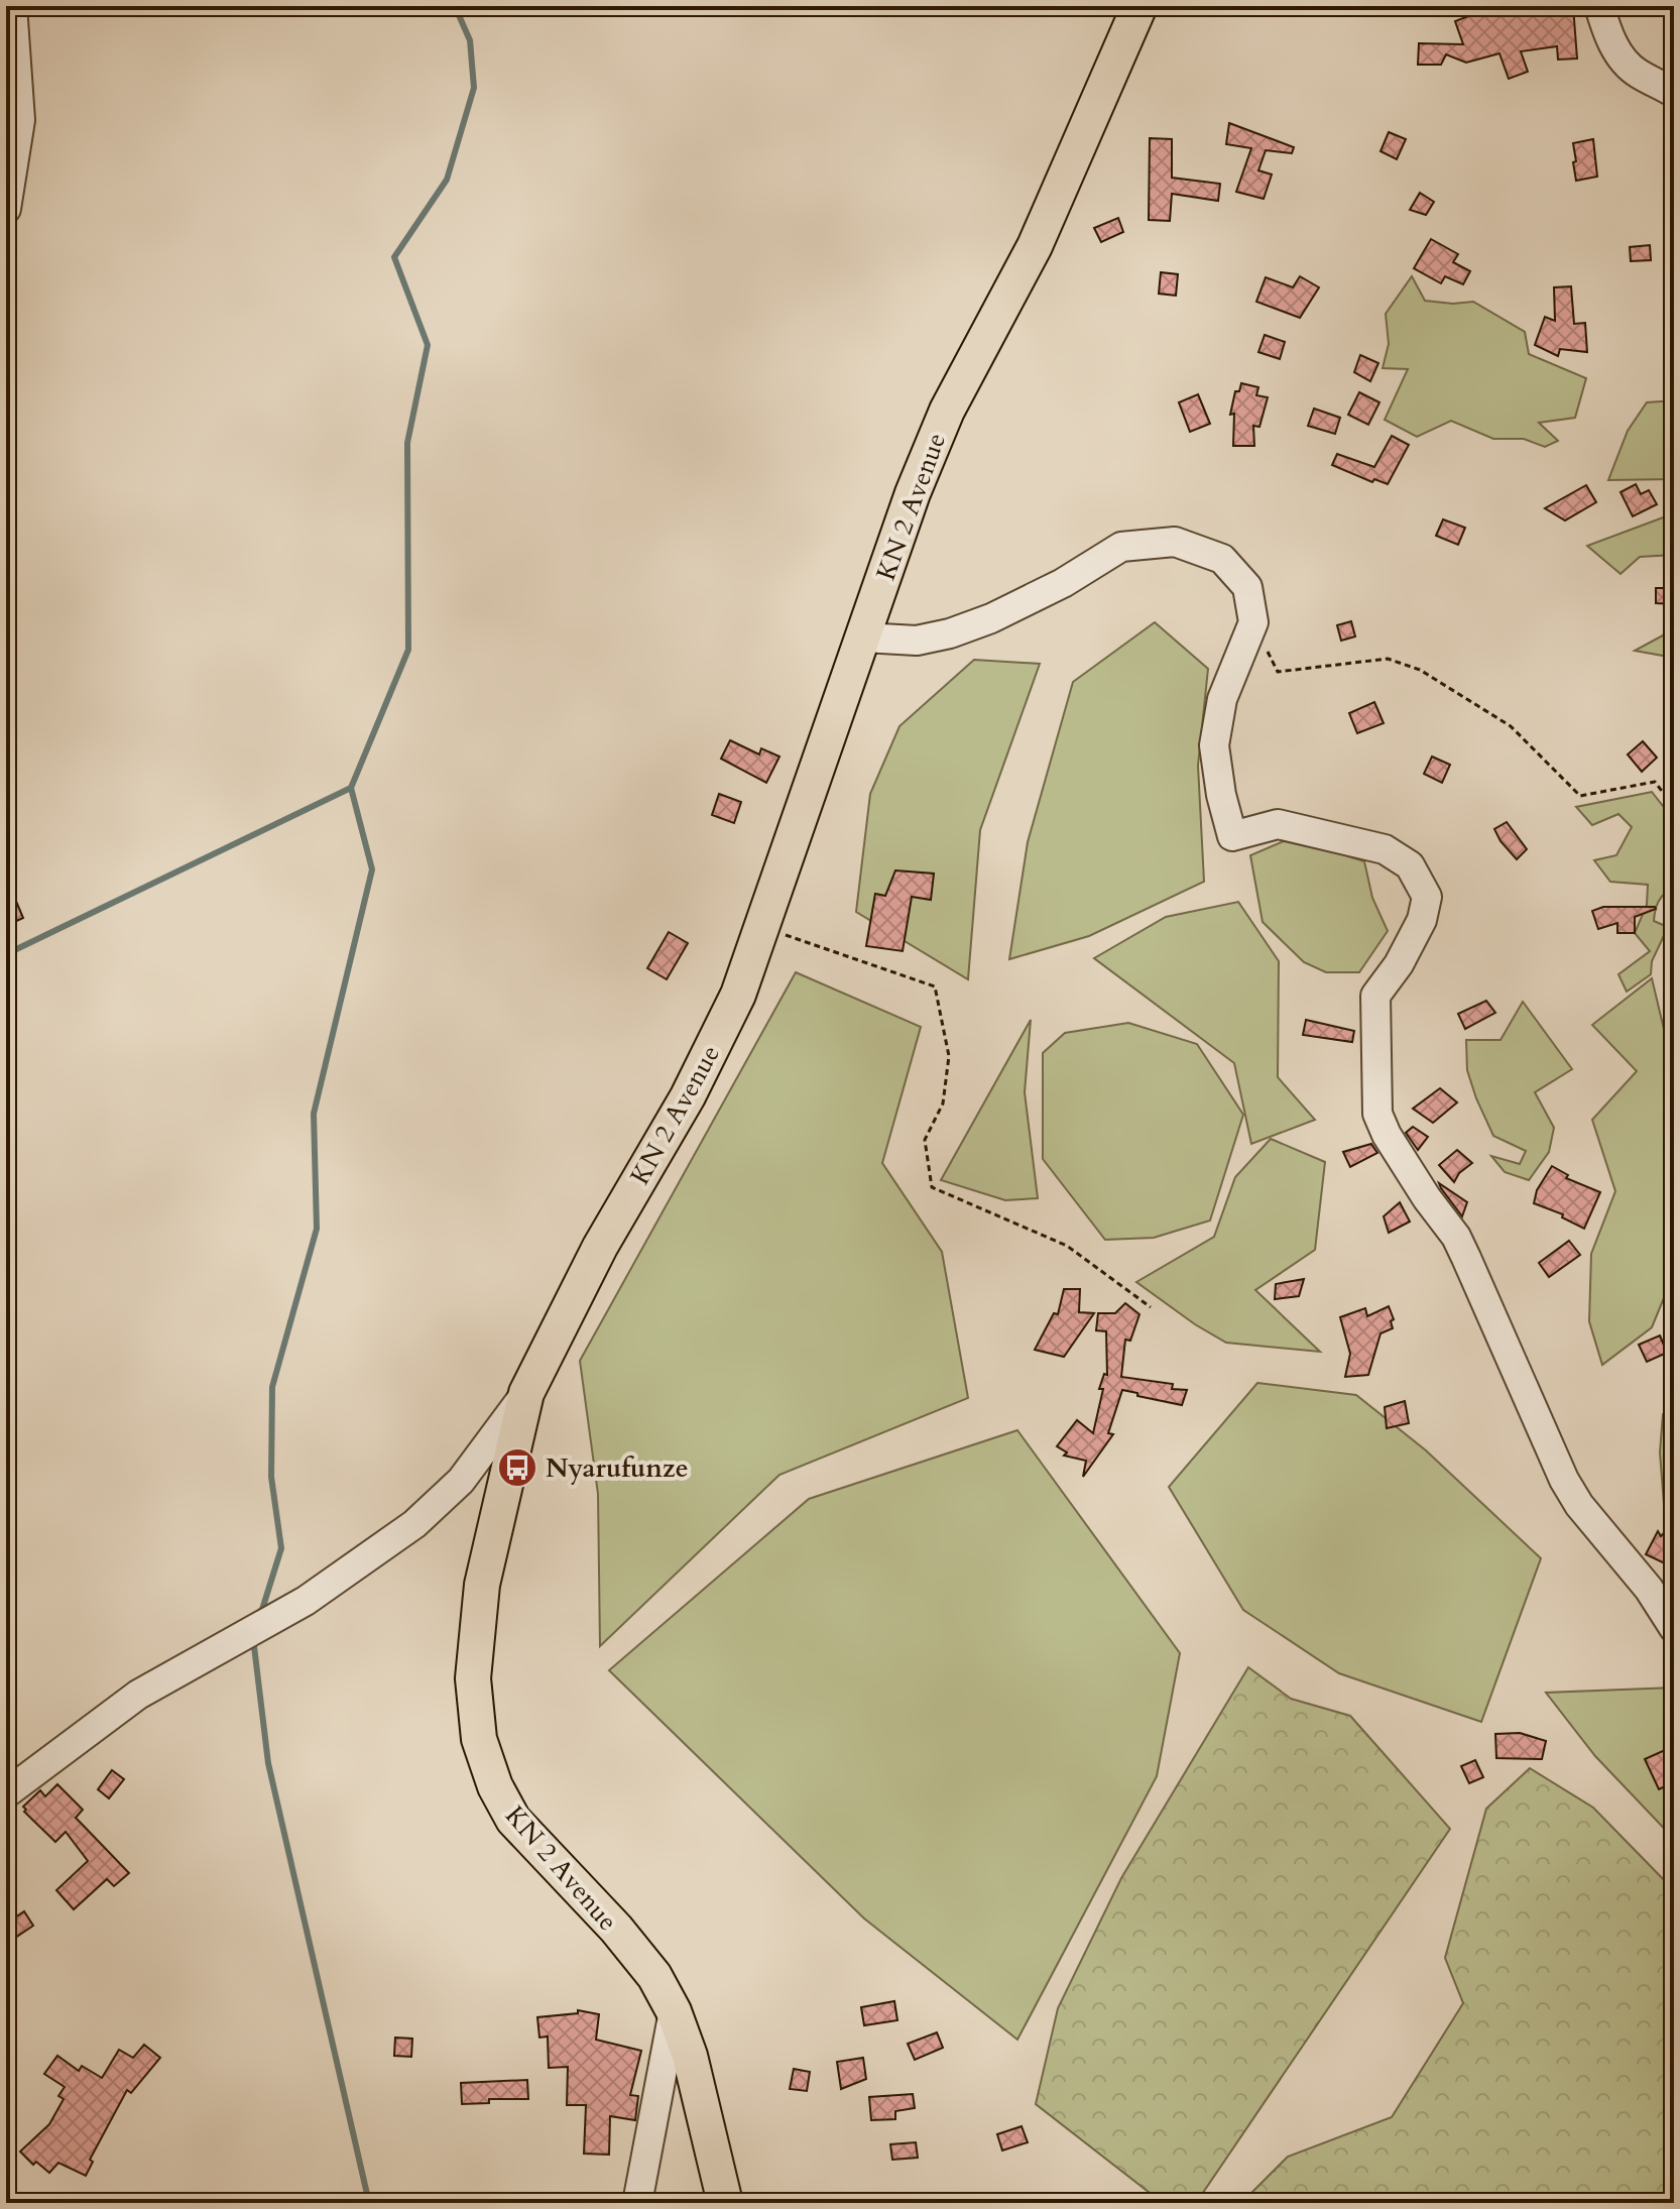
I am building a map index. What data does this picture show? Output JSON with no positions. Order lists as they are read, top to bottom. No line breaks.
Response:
{"streets":{"main road":["KN 2 Avenue"]},"places":{"bus stop":["Nyarufunze"]}}
